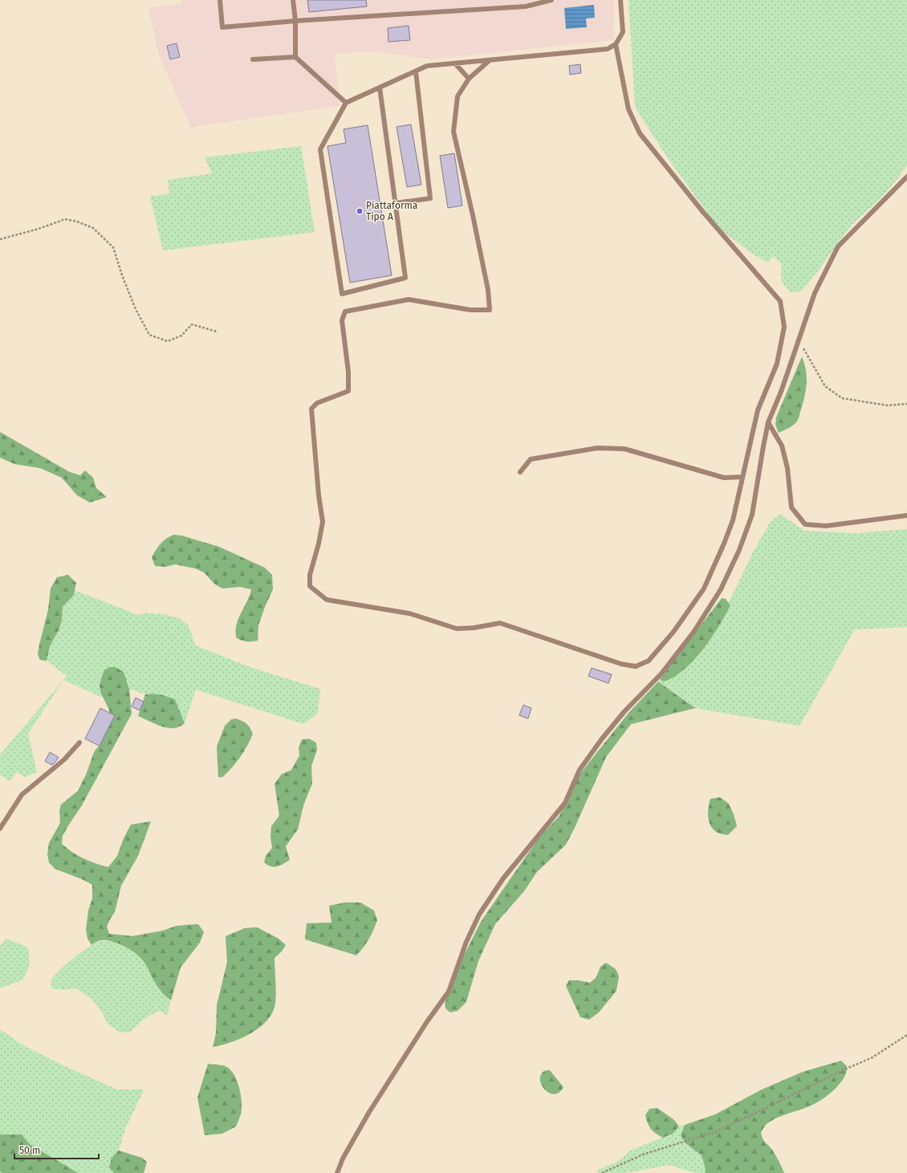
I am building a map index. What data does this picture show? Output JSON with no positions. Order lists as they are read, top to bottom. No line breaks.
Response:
{"places":["Piattaforma Tipo A"],"scale_bar":"50 m"}
